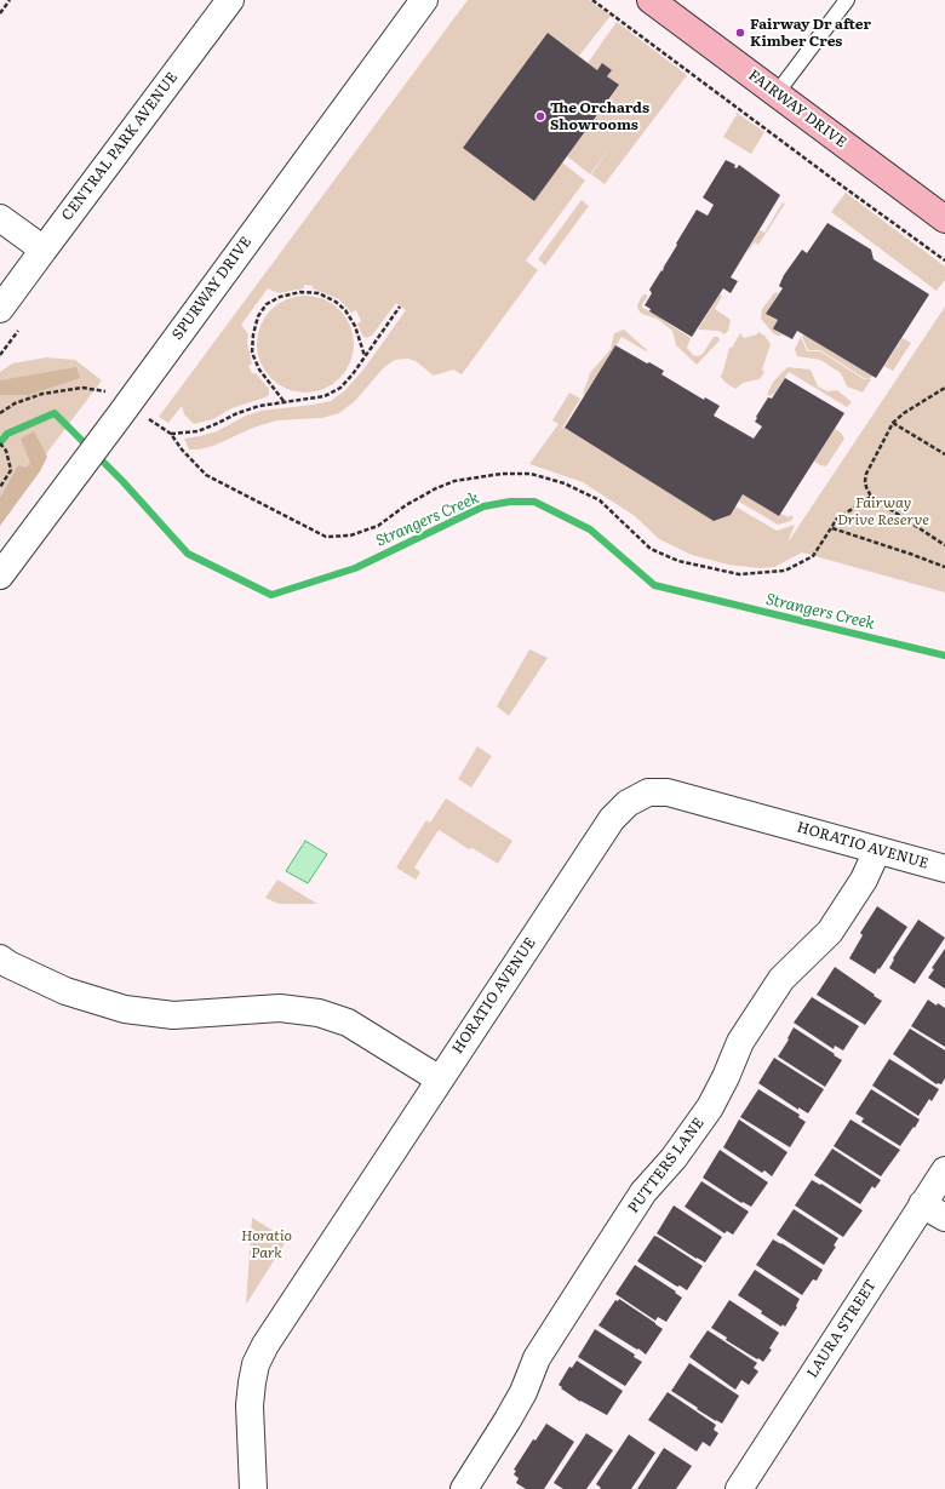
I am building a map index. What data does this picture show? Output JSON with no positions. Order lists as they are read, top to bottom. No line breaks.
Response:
{"streets":{"street":["FAIRWAY DRIVE","CENTRAL PARK AVENUE","SPURWAY DRIVE","HORATIO AVENUE","PUTTERS LANE","LAURA STREET"]},"crossings":[["HORATIO AVENUE","PUTTERS LANE"]],"water":["Strangers Creek"],"parks":["Fairway Drive Reserve","Horatio Park"],"places":["Fairway Dr after Kimber Cres","The Orchards Showrooms"]}
